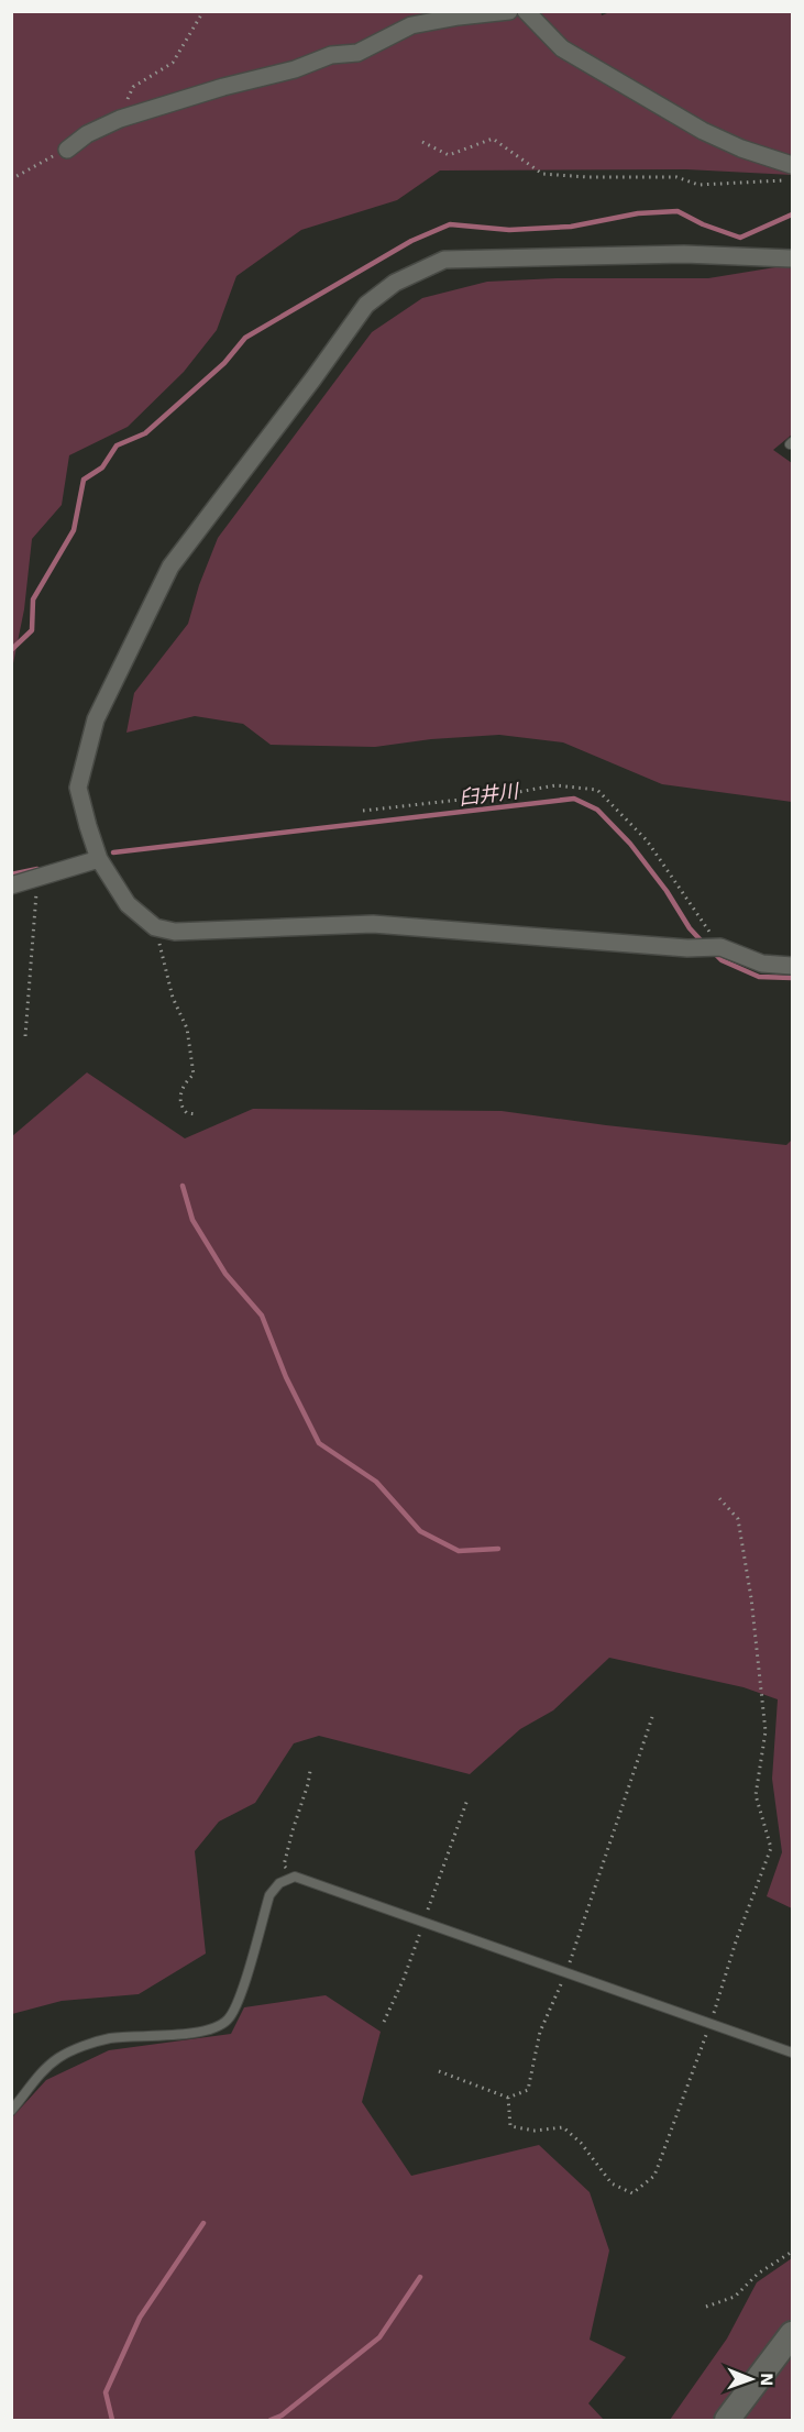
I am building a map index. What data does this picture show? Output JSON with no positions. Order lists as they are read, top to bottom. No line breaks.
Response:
{"water":["臼井川"],"north":"right"}
